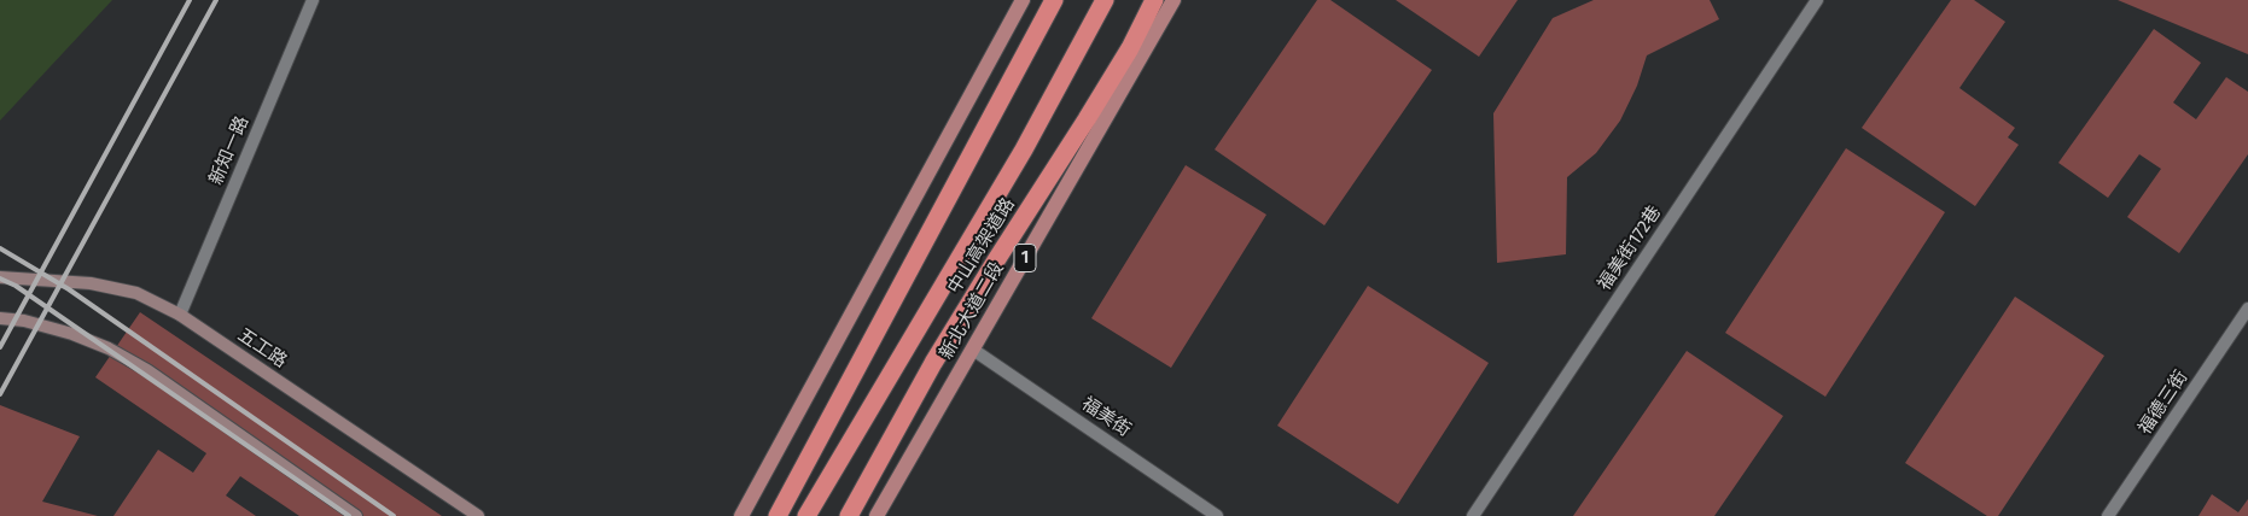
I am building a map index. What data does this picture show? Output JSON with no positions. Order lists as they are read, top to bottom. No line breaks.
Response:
{"streets":{"highway":["中山高架道路","1"],"main road":["新北大道二段"],"street":["新知一路","福美街172巷","五工路","福德三街","福美街"]},"crossings":[["新知一路","五工路"],["新北大道二段","福美街"]]}
